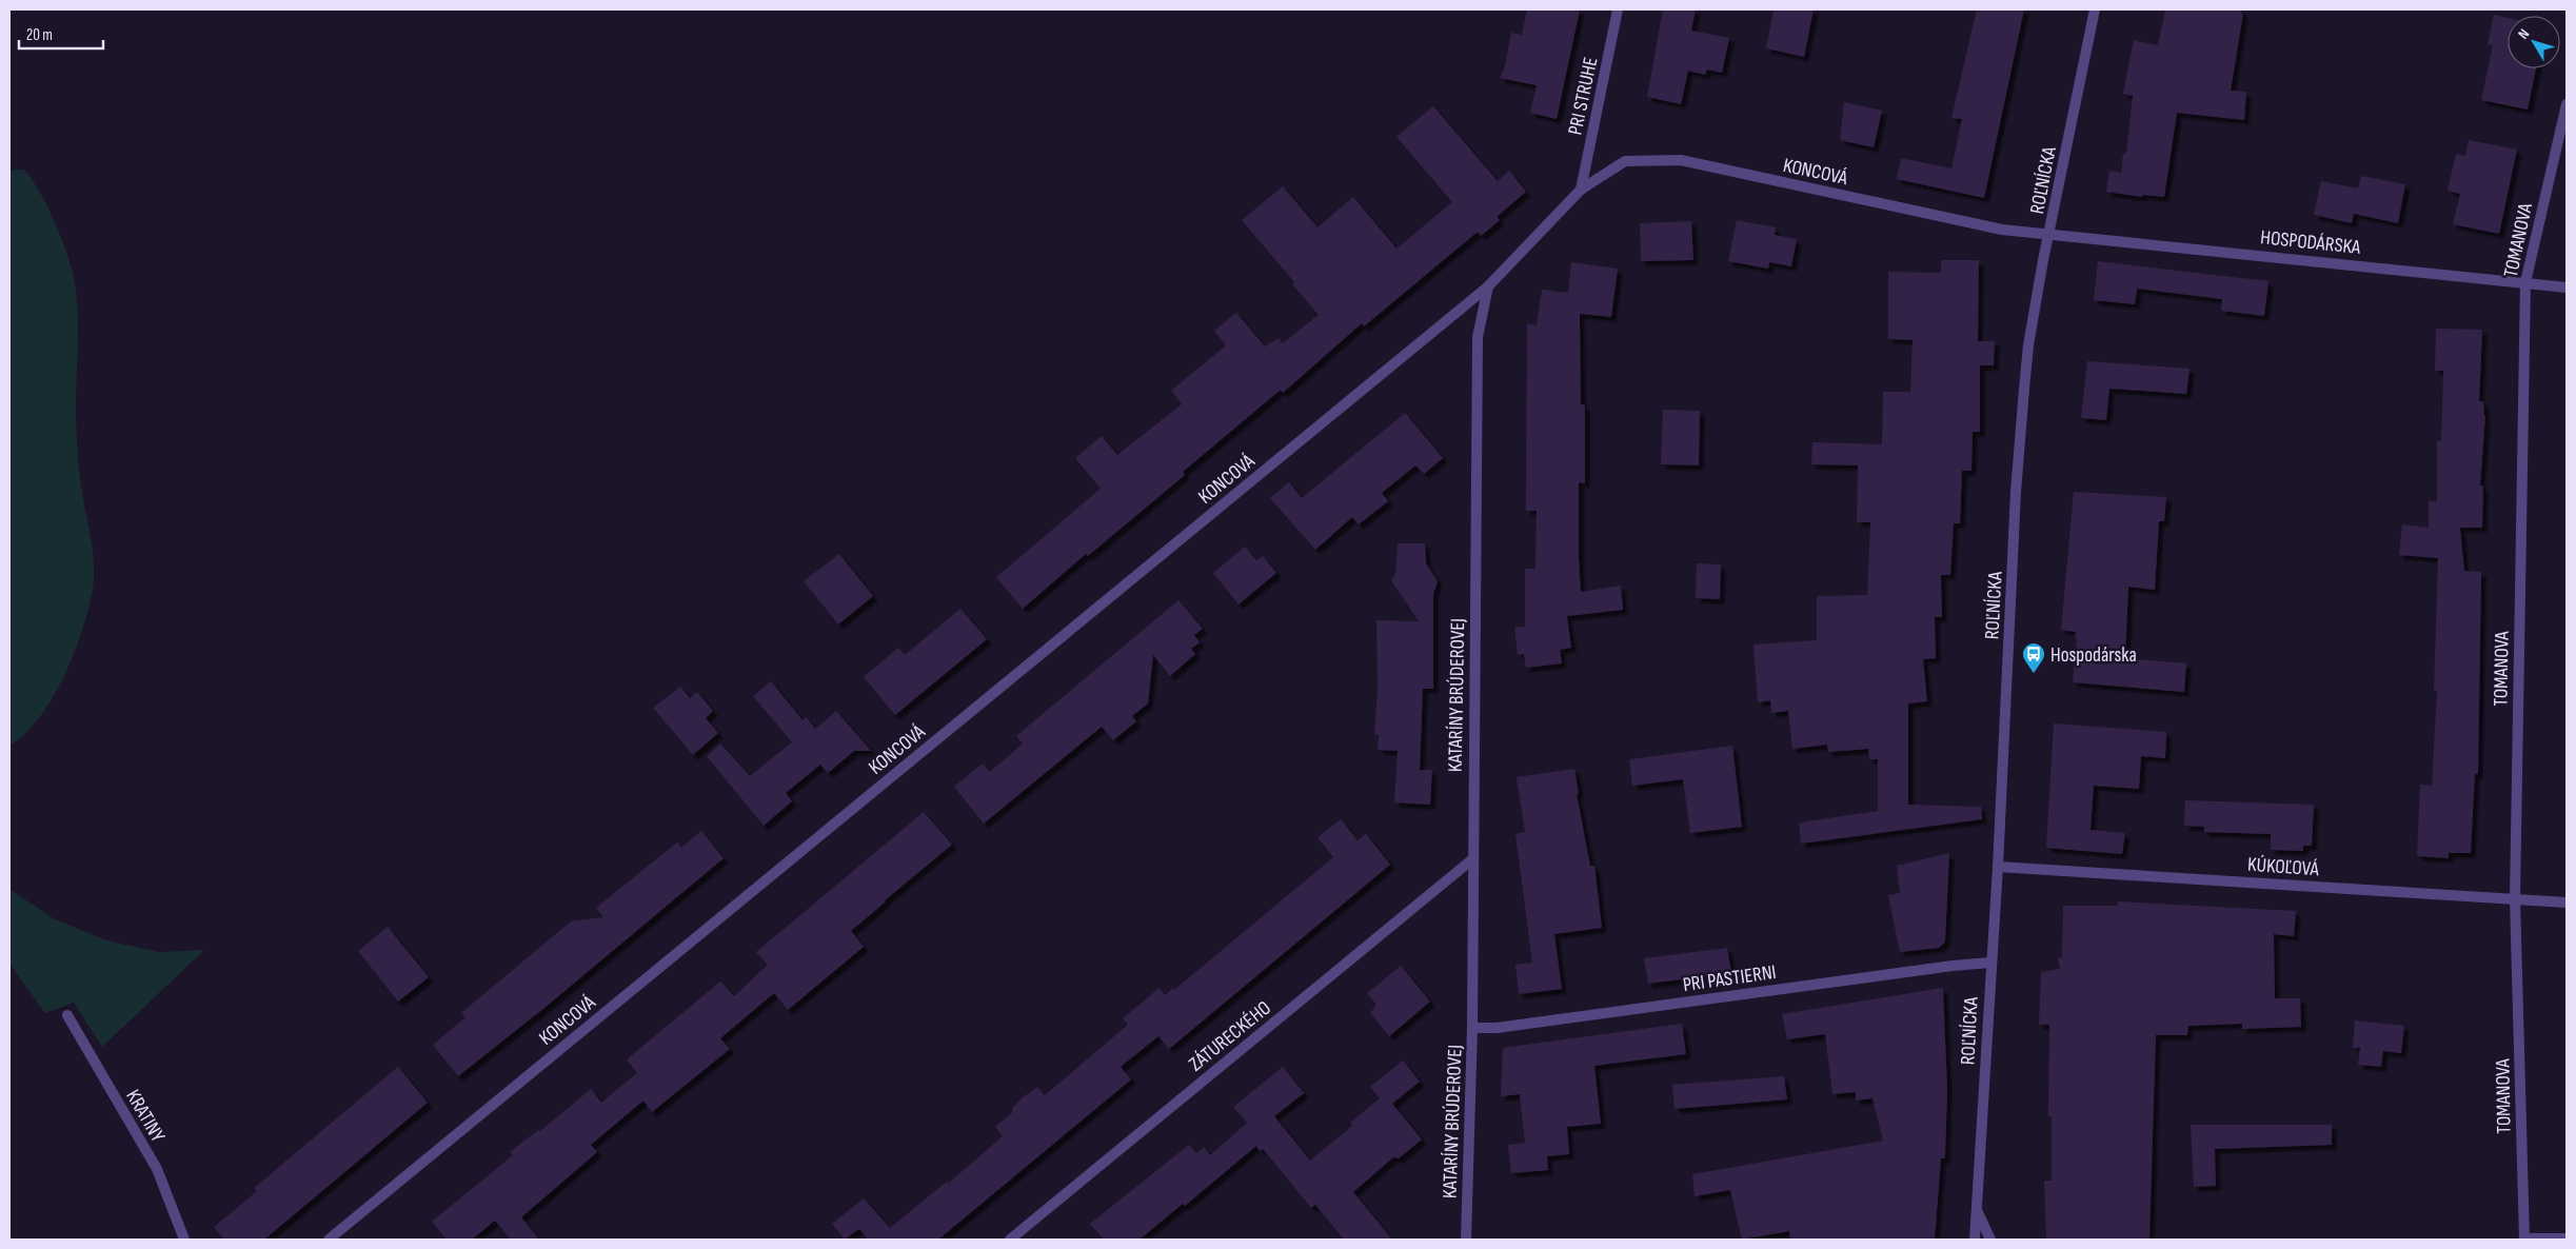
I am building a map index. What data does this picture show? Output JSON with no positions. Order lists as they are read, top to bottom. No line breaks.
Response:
{"streets":{"street":["PRI STRUHE","KONCOVÁ","ROĽNÍCKA","TOMANOVA","HOSPODÁRSKA","KATARÍNY BRÚDEROVEJ","KÚKOĽOVÁ","PRI PASTIERNI","ZÁTURECKÉHO","KRATINY"]},"crossings":[["PRI STRUHE","KONCOVÁ"],["KONCOVÁ","ROĽNÍCKA"],["KONCOVÁ","HOSPODÁRSKA"],["KONCOVÁ","KATARÍNY BRÚDEROVEJ"],["ROĽNÍCKA","HOSPODÁRSKA"],["ROĽNÍCKA","KÚKOĽOVÁ"],["ROĽNÍCKA","PRI PASTIERNI"],["TOMANOVA","HOSPODÁRSKA"],["TOMANOVA","KÚKOĽOVÁ"],["KATARÍNY BRÚDEROVEJ","PRI PASTIERNI"],["KATARÍNY BRÚDEROVEJ","ZÁTURECKÉHO"]],"places":{"bus stop":["Hospodárska"]},"scale_bar":"20 m","north":"top left"}
